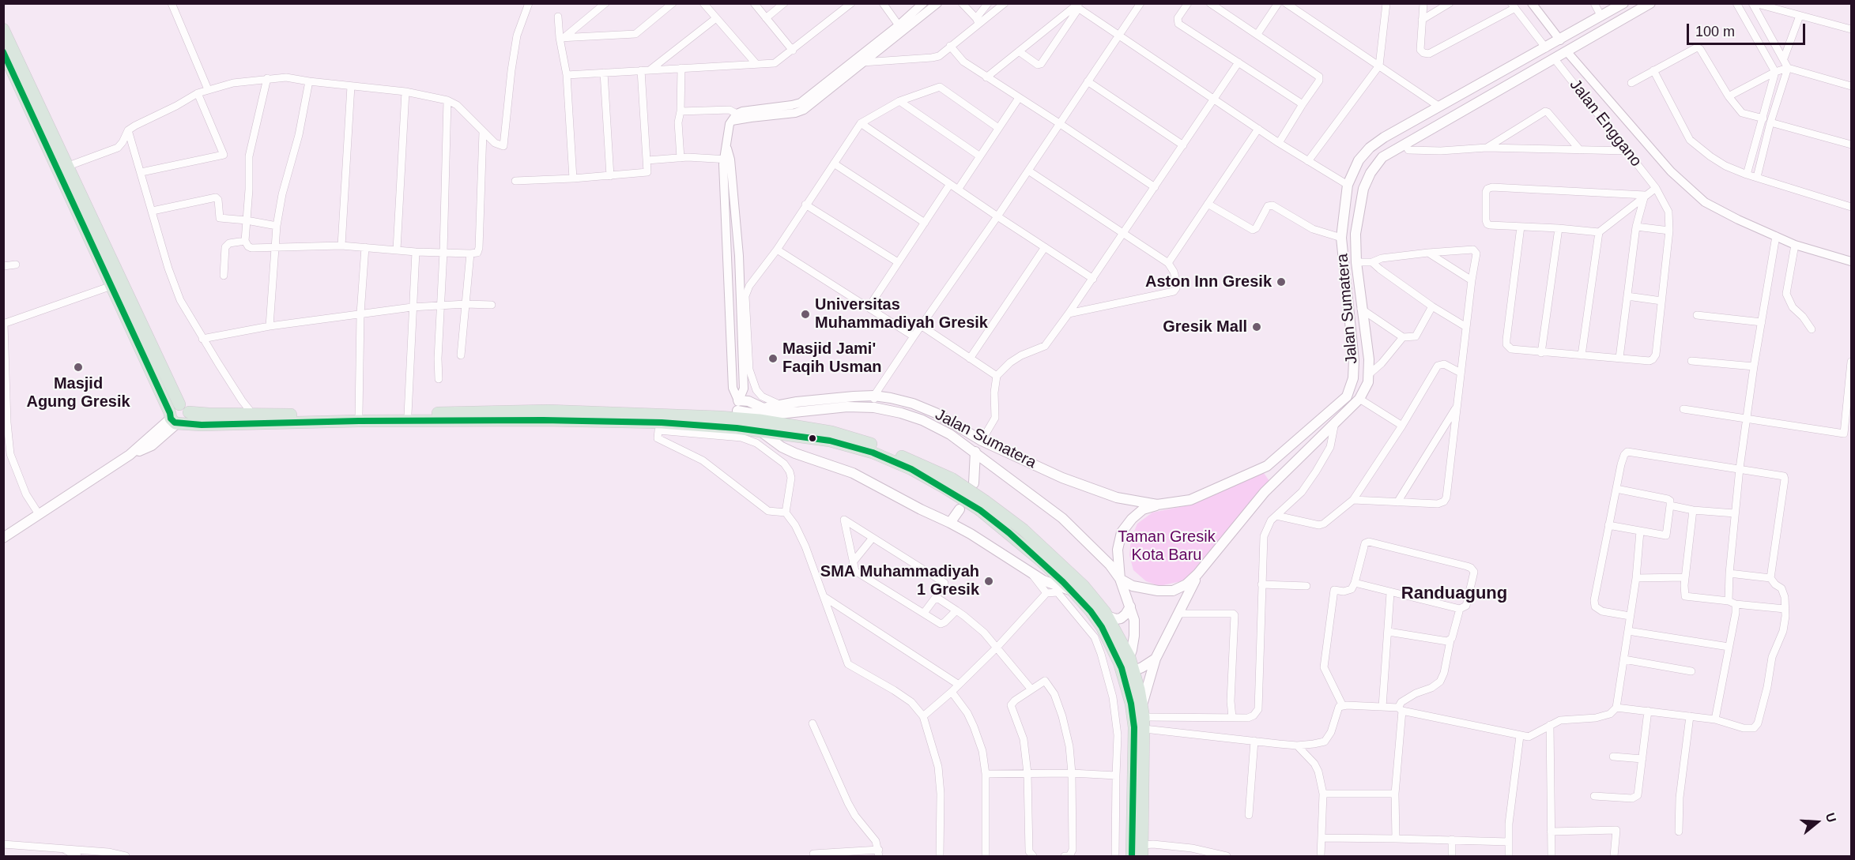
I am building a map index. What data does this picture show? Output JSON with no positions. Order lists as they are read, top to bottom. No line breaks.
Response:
{"streets":{"main road":["Jalan Sumatera"],"street":["Jalan Enggano"]},"crossings":[["Jalan Enggano","Jalan Sumatera"]],"districts":["Randuagung"],"parks":["Taman Gresik Kota Baru"],"places":["Aston Inn Gresik","Universitas Muhammadiyah Gresik","Gresik Mall","Masjid Jami' Faqih Usman","Masjid Agung Gresik","SMA Muhammadiyah 1 Gresik"],"scale_bar":"100 m","north":"right"}
